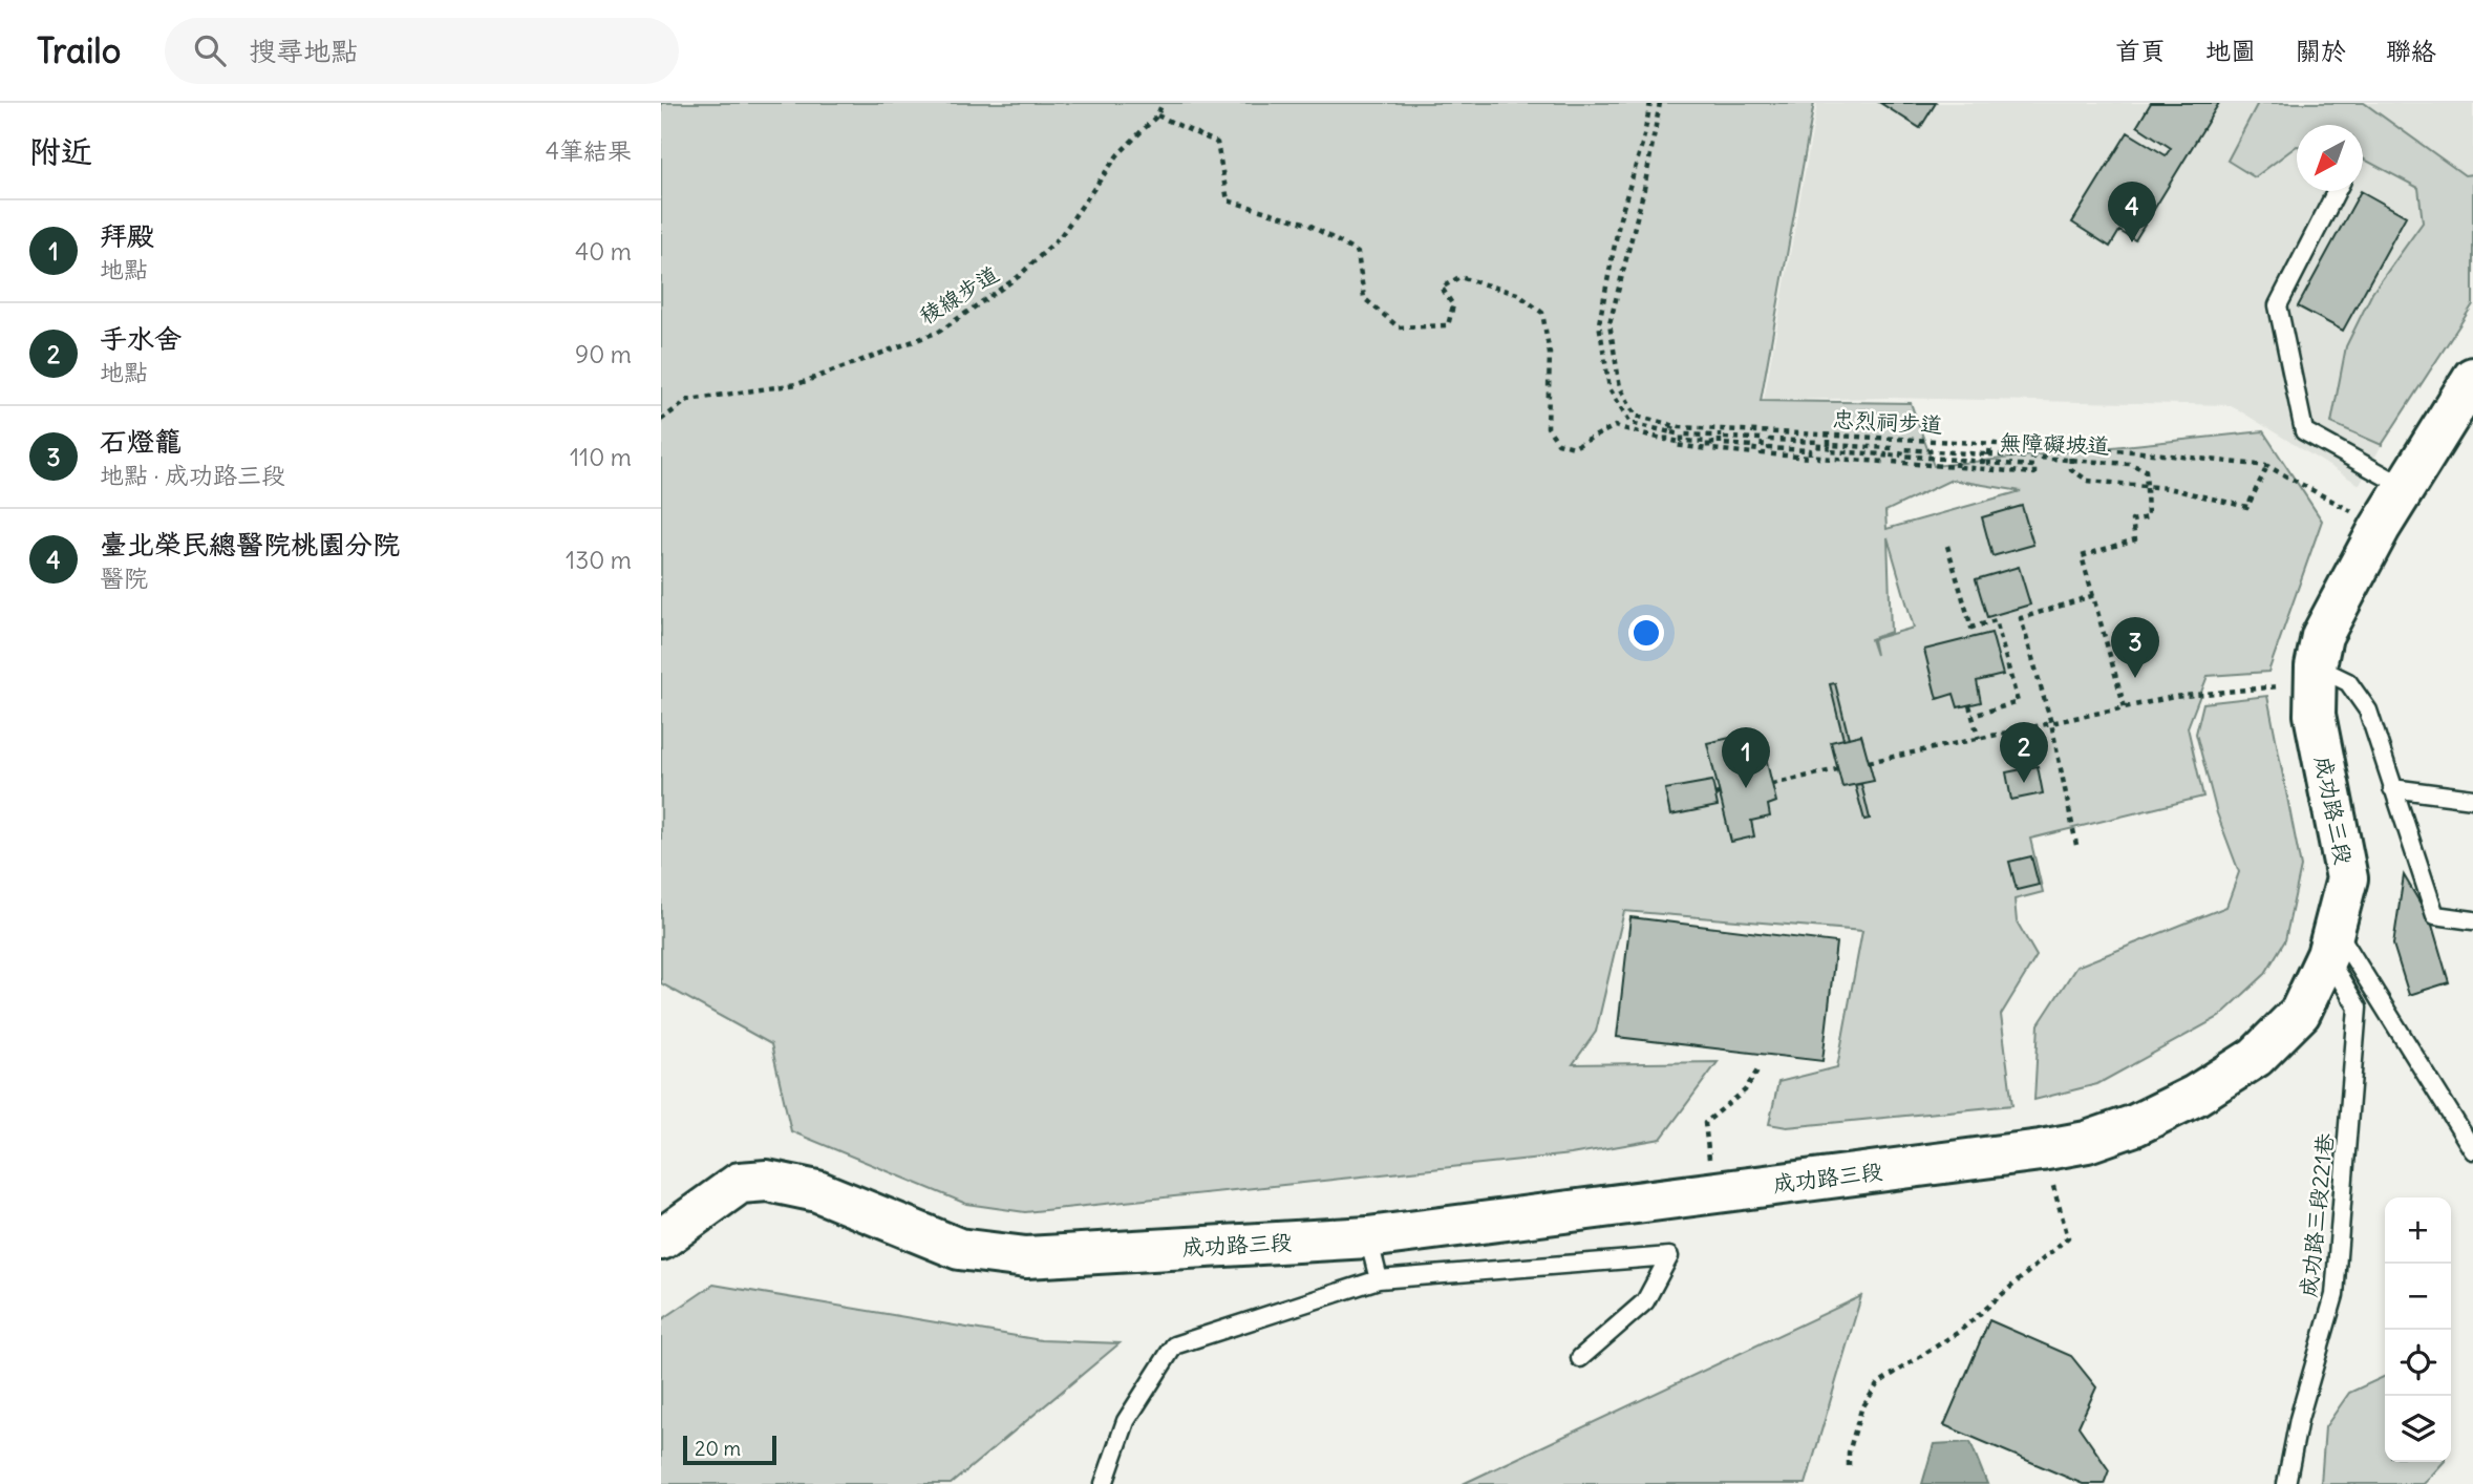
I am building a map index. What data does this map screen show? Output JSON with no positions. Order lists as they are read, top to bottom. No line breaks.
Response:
{"streets":{"street":["成功路三段"],"lane":["成功路三段221巷"],"path":["稜線步道","忠烈祠步道","無障礙坡道"]},"crossings":[["忠烈祠步道","無障礙坡道"],["成功路三段","成功路三段221巷"]],"scale_bar":"20 m","north":"bottom left","page":{"header":"Trailo","search":"搜尋地點","nav":["首頁","地圖","關於","聯絡"],"heading":["附近","4筆結果"],"pins":["4","3","2","1"],"list":[{"mark":"1","name":"拜殿","note":"地點","value":"40 m"},{"mark":"2","name":"手水舍","note":"地點","value":"90 m"},{"mark":"3","name":"石燈籠","note":"地點 · 成功路三段","value":"110 m"},{"mark":"4","name":"臺北榮民總醫院桃園分院","note":"醫院","value":"130 m"}],"map_buttons":["+","−"],"scale":"20 m"}}
